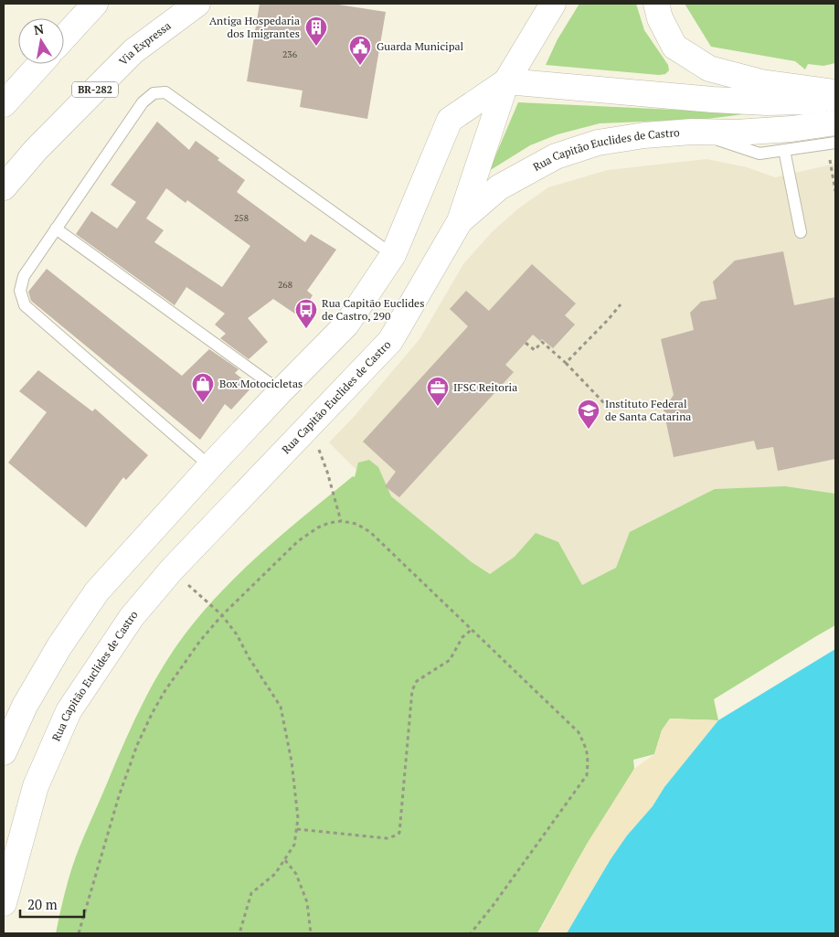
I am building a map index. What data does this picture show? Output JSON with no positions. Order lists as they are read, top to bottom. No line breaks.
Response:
{"streets":{"main road":["Via Expressa","BR-282","Rua Capitão Euclides de Castro"]},"places":{"building":["Antiga Hospedaria dos Imigrantes"],"public building":["Guarda Municipal"],"bus stop":["Rua Capitão Euclides de Castro, 290"],"shop":["Box Motocicletas"],"office":["IFSC Reitoria"],"school or university":["Instituto Federal de Santa Catarina"]},"house_numbers":["236","258","268"],"scale_bar":"20 m","north":"top"}
